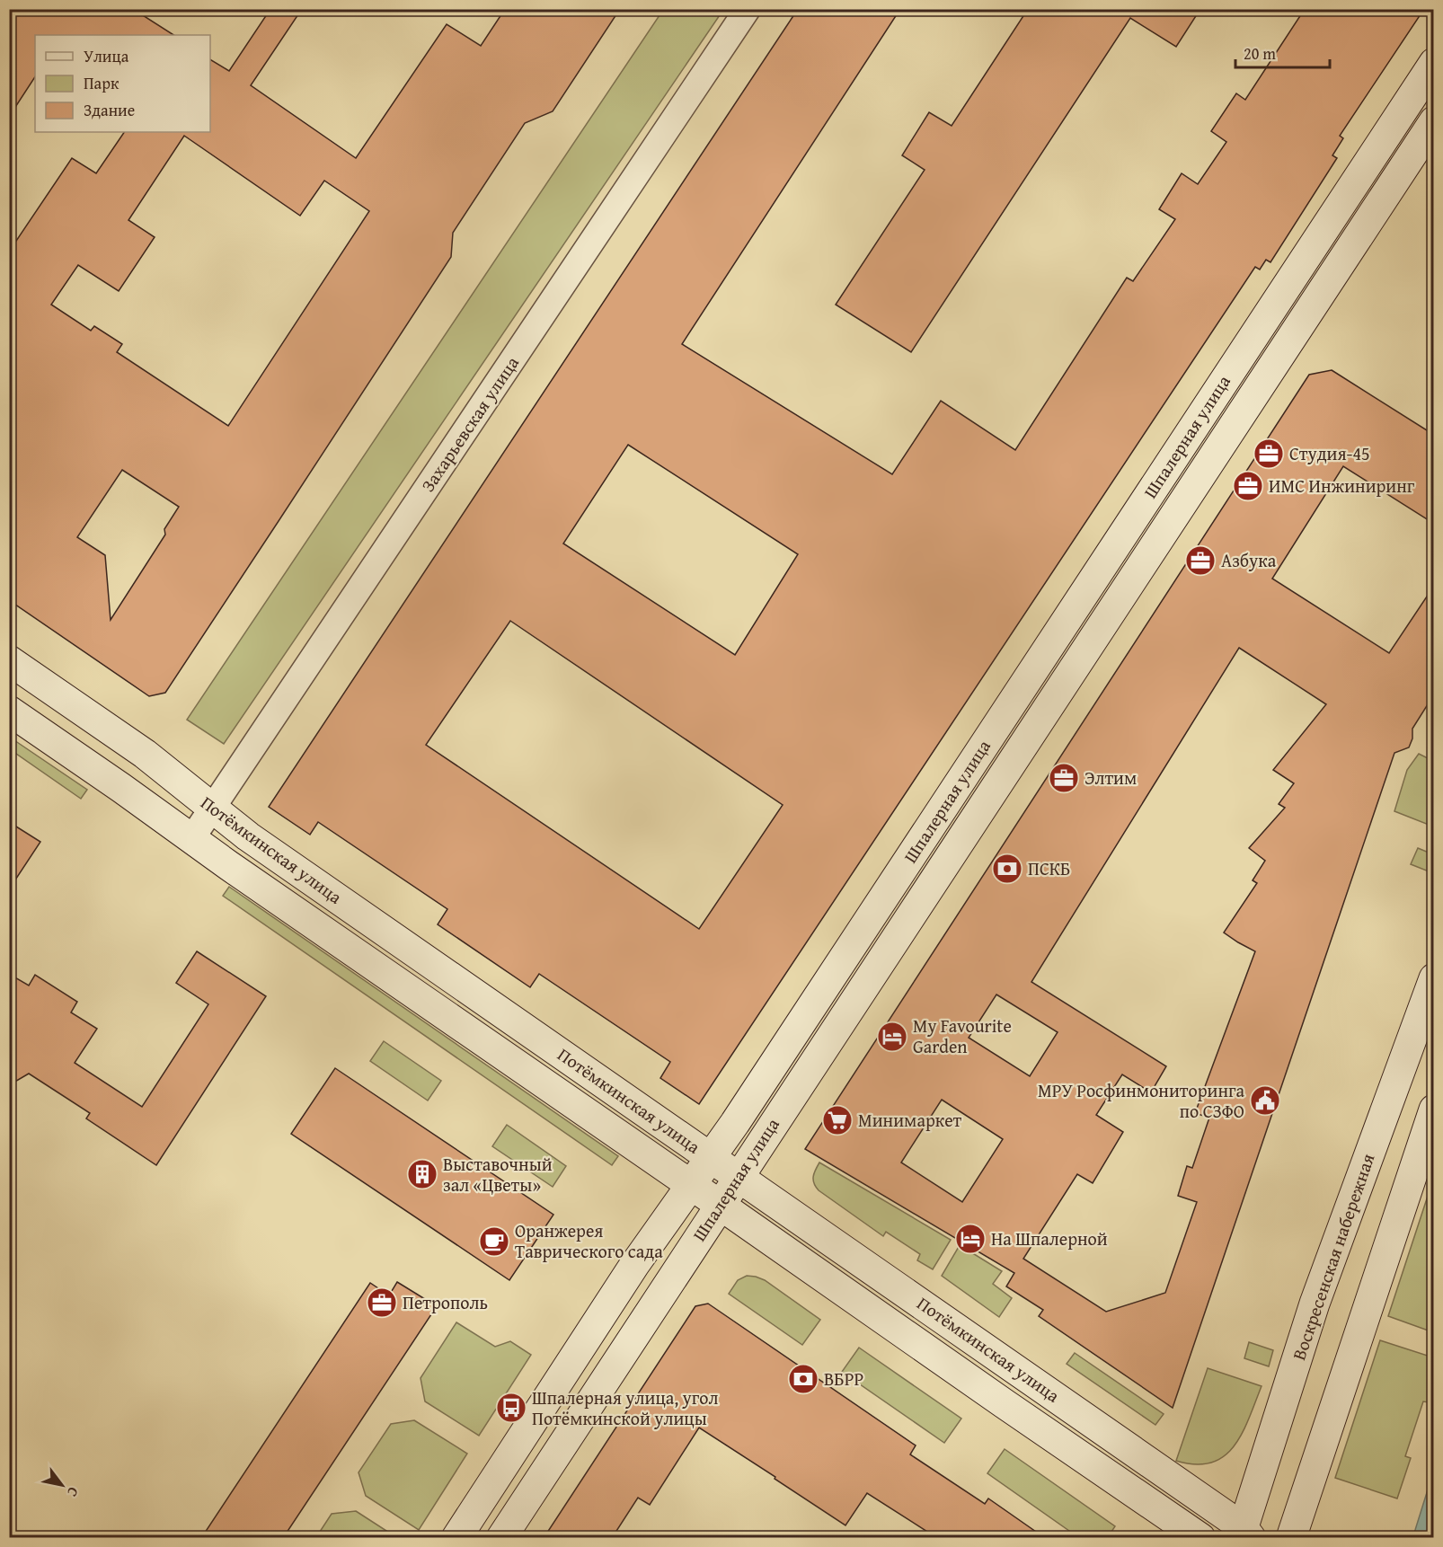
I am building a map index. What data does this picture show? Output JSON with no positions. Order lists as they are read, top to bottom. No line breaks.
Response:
{"streets":{"street":["Захарьевская улица","Шпалерная улица","Потёмкинская улица","Воскресенская набережная"]},"crossings":[["Захарьевская улица","Потёмкинская улица"],["Шпалерная улица","Потёмкинская улица"],["Потёмкинская улица","Воскресенская набережная"]],"places":{"office":["Студия-45","ИМС Инжиниринг","Азбука","Элтим","Петрополь"],"bank":["ПСКБ","ВБРР"],"hotel":["My Favourite Garden","На Шпалерной"],"public building":["МРУ Росфинмониторинга по СЗФО"],"supermarket":["Минимаркет"],"building":["Выставочный зал «Цветы»"],"cafe":["Оранжерея Таврического сада"],"bus stop":["Шпалерная улица, угол Потёмкинской улицы"]},"legend":["Улица","Парк","Здание"],"scale_bar":"20 m","north":"bottom right"}
